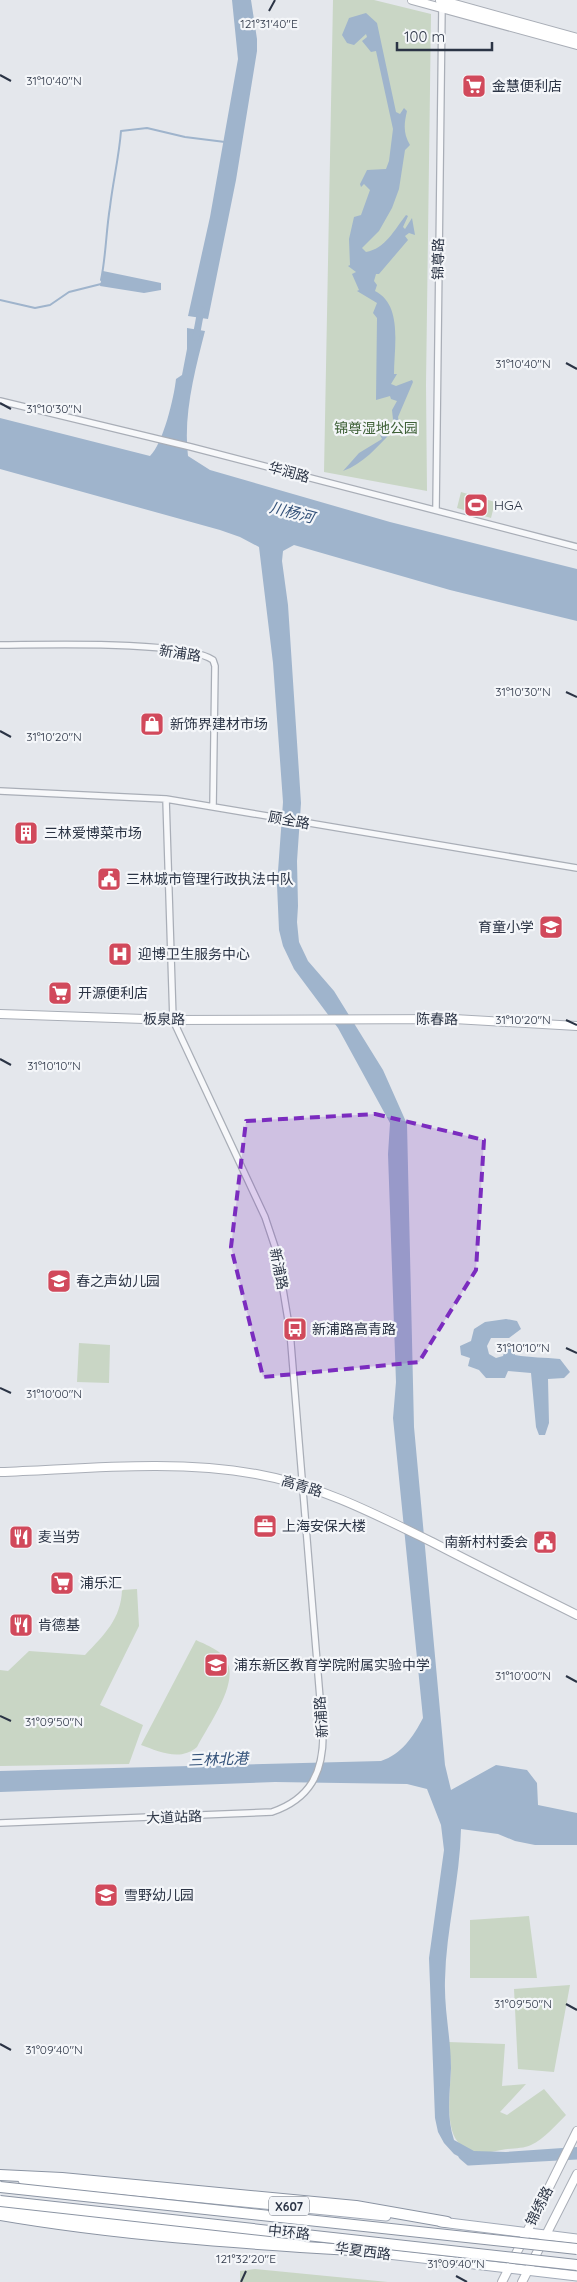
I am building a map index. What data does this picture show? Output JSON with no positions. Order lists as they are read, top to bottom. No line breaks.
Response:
{"streets":{"highway":["中环路"],"main road":["板泉路","陈春路","高青路","X607","锦绣路","华夏西路"],"street":["锦尊路","华润路","新浦路","顾全路","大道站路"]},"crossings":[["锦尊路","华润路"],["新浦路","顾全路"],["新浦路","板泉路"],["新浦路","高青路"],["新浦路","大道站路"],["板泉路","陈春路"],["X607","锦绣路"],["锦绣路","华夏西路"]],"water":["川杨河","三林北港"],"parks":["锦尊湿地公园"],"places":{"supermarket":["金慧便利店","开源便利店","浦乐汇"],"sports":["HGA"],"shop":["新饰界建材市场"],"building":["三林爱博菜市场"],"public building":["三林城市管理行政执法中队","南新村村委会"],"school or university":["育童小学","春之声幼儿园","浦东新区教育学院附属实验中学","雪野幼儿园"],"hospital":["迎博卫生服务中心"],"bus stop":["新浦路高青路"],"office":["上海安保大楼"],"restaurant":["麦当劳","肯德基"]},"scale_bar":"100 m","coordinates":["121°31'40\"E","31°10'40\"N","31°10'30\"N","31°10'20\"N","31°10'10\"N","31°10'00\"N","31°09'50\"N","31°09'40\"N","121°32'20\"E"]}
